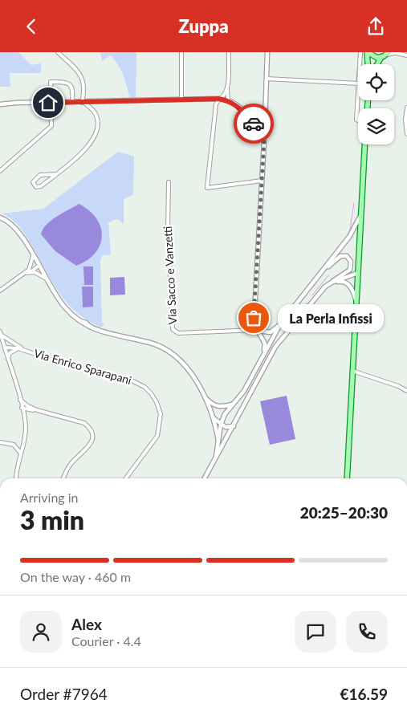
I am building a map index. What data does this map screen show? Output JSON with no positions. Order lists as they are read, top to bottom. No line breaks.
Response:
{"streets":{"street":["Via Sacco e Vanzetti","Via Enrico Sparapani"]},"places":["La Perla Infissi"],"page":{"header":"Zuppa","bubble":"La Perla Infissi","heading":["3 min","Arriving in","20:25–20:30"],"panel":["Alex","Courier · 4.4","Order #7964","€16.59"],"bar":"On the way · 460 m"}}
